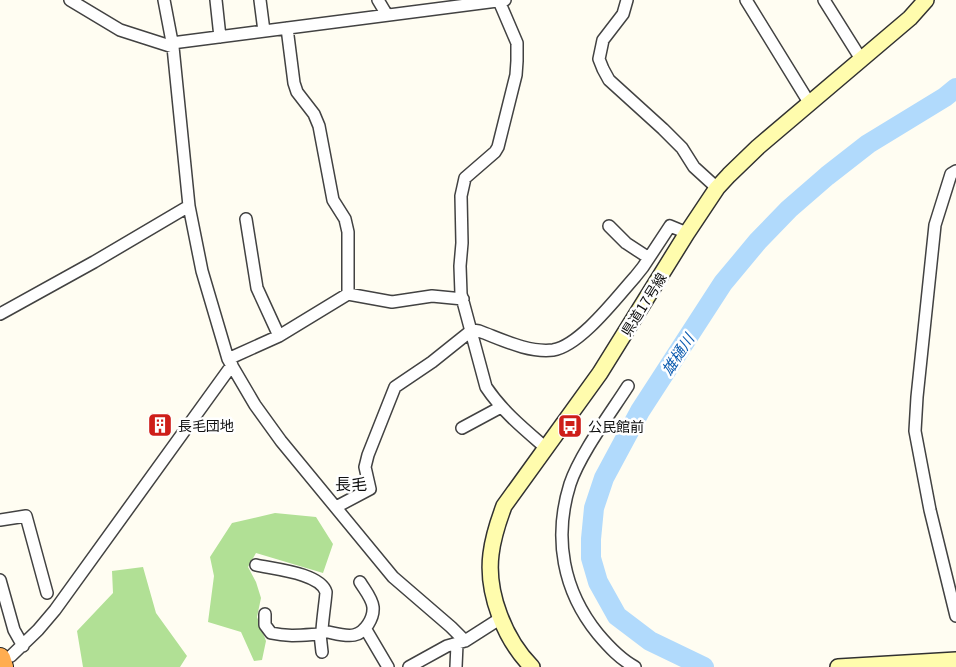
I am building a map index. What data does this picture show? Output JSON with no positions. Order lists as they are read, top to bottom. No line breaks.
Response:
{"streets":{"main road":["県道17号線"]},"districts":["長毛"],"water":["雄樋川"],"places":{"building":["長毛団地"],"bus stop":["公民館前"]}}
